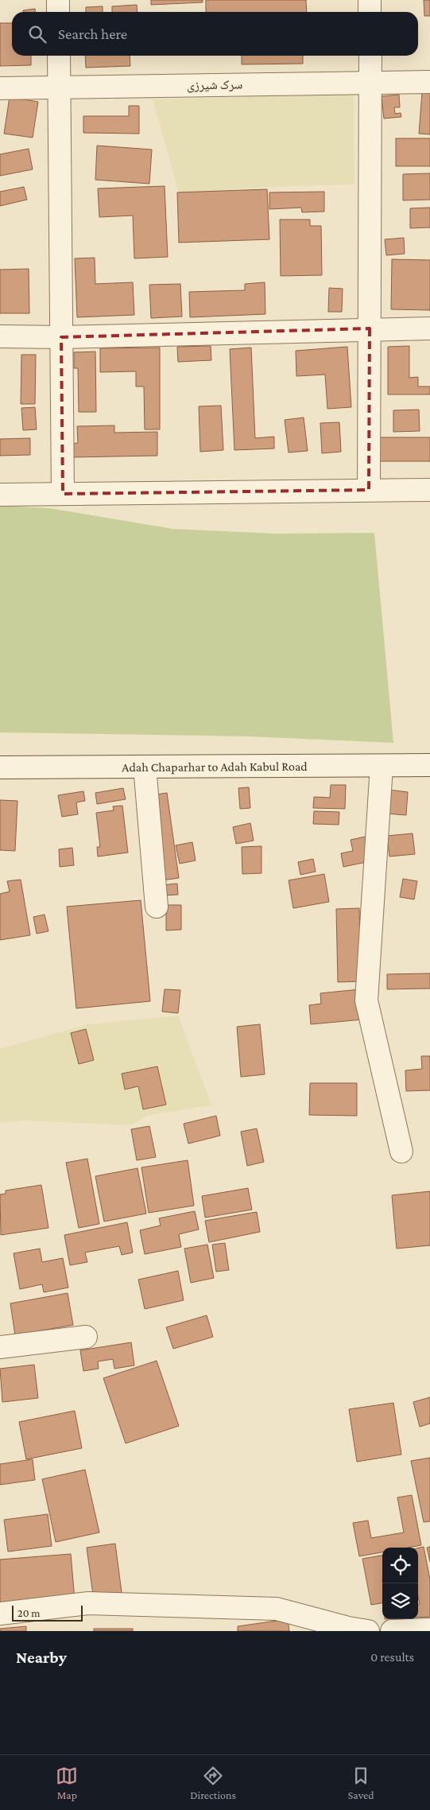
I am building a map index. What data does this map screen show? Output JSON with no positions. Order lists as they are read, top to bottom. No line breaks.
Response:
{"streets":{"street":["سرک شیرزی","Adah Chaparhar to Adah Kabul Road"]},"scale_bar":"20 m","page":{"search":"Search here","scale":"20 m","heading":["Nearby","0 results"],"nav":["Map","Directions","Saved"]}}
